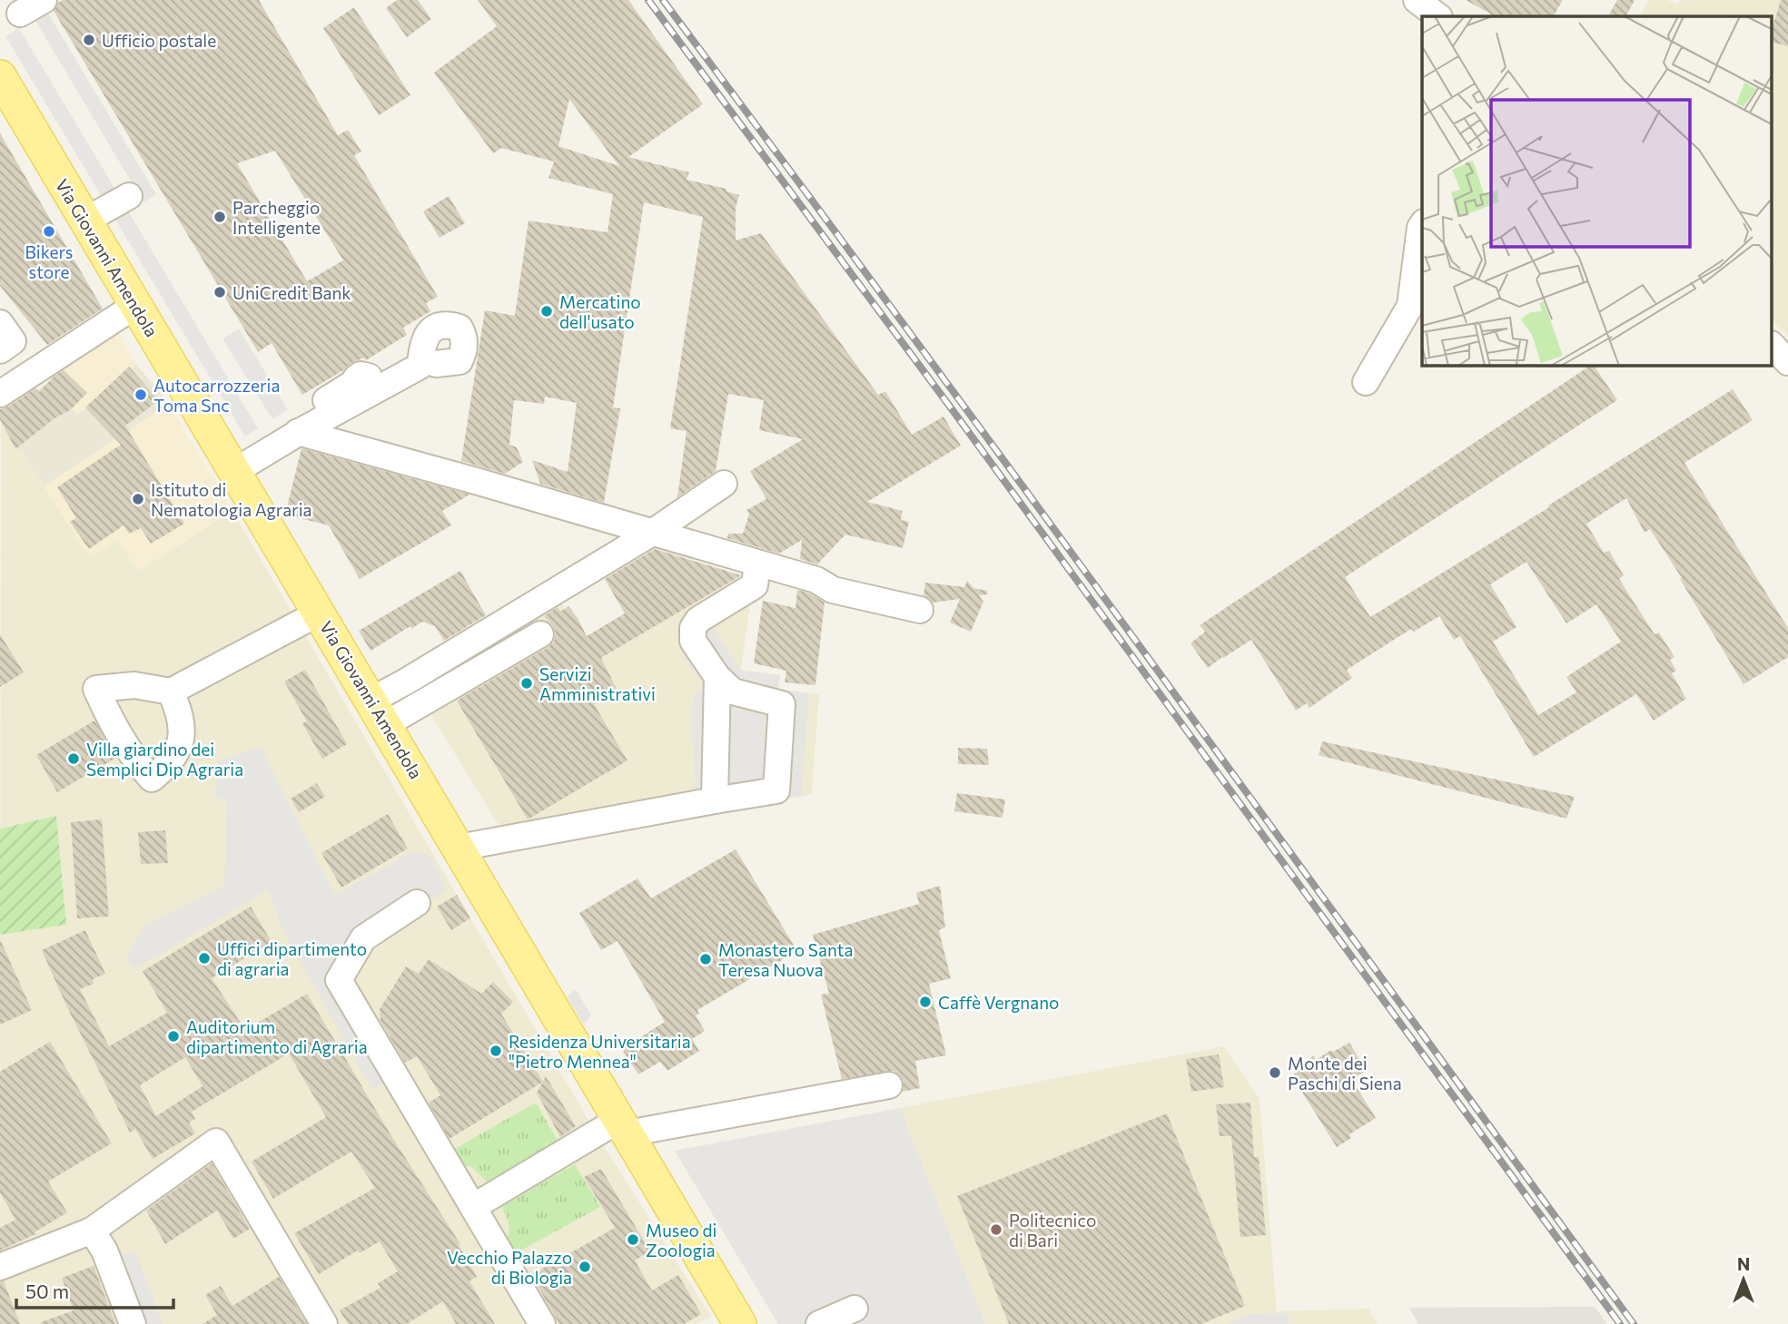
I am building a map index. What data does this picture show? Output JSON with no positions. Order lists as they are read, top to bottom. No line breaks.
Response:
{"streets":{"main road":["Via Giovanni Amendola"]},"places":["Ufficio postale","Parcheggio Intelligente","Bikers store","UniCredit Bank","Mercatino dell'usato","Autocarrozzeria Toma Snc","Istituto di Nematologia Agraria","Servizi Amministrativi","Villa giardino dei Semplici Dip Agraria","Uffici dipartimento di agraria","Monastero Santa Teresa Nuova","Caffè Vergnano","Auditorium dipartimento di Agraria","Residenza Universitaria \"Pietro Mennea\"","Monte dei Paschi di Siena","Politecnico di Bari","Museo di Zoologia","Vecchio Palazzo di Biologia"],"scale_bar":"50 m","north":"top"}
